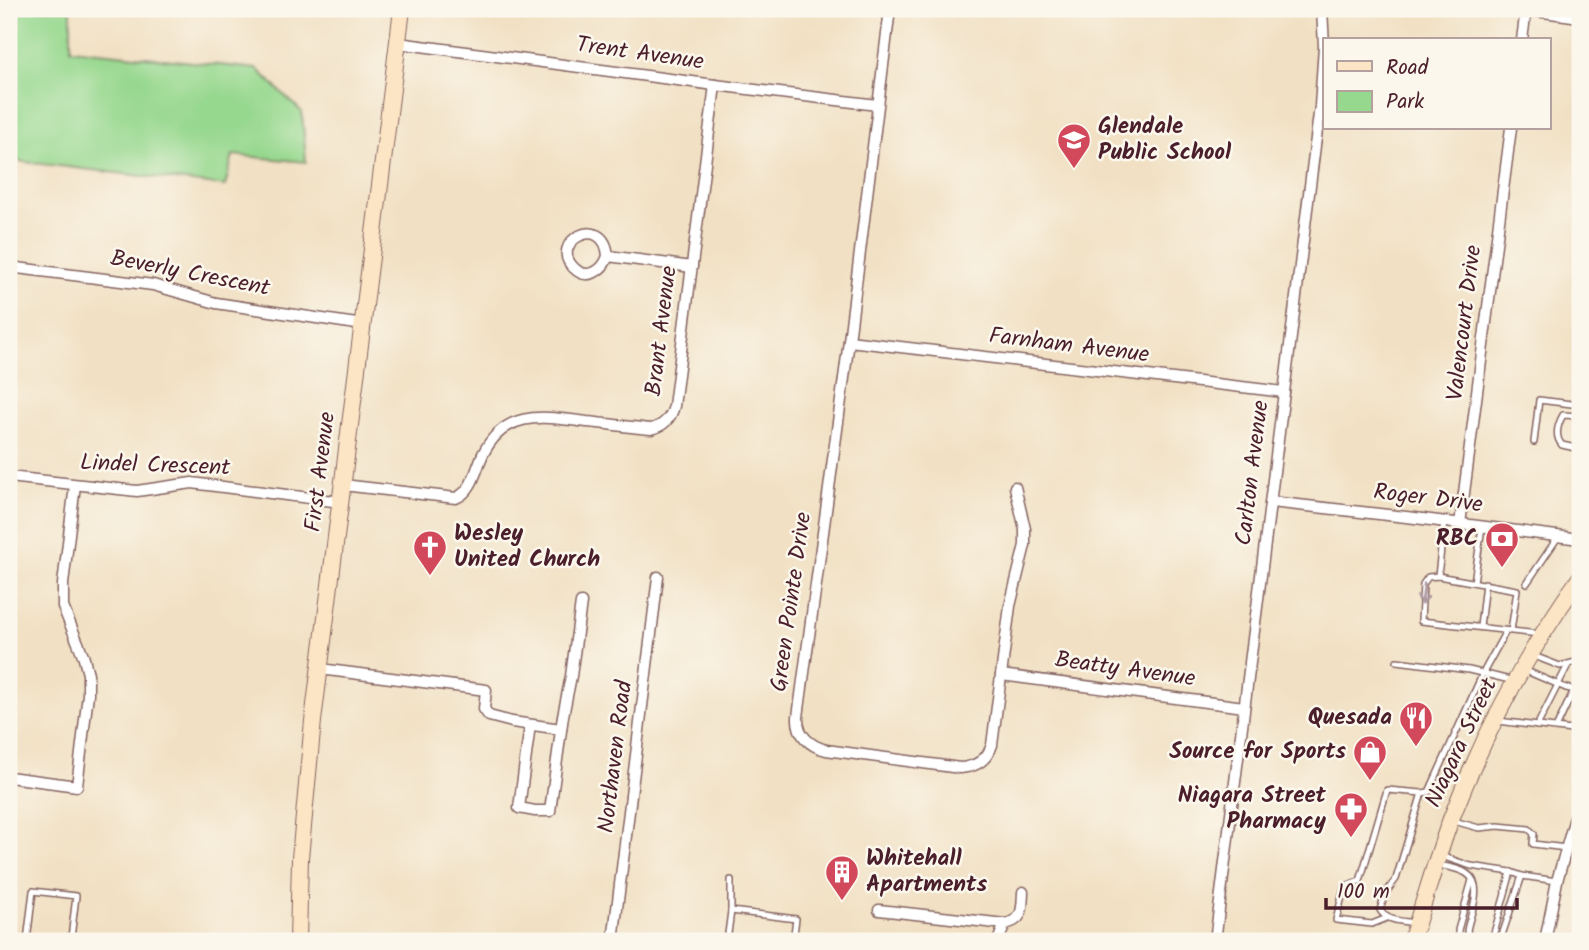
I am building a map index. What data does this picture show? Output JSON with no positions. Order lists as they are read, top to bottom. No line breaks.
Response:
{"streets":{"street":["Trent Avenue","Beverly Crescent","Valencourt Drive","Brant Avenue","Farnham Avenue","Lindel Crescent","First Avenue","Carlton Avenue","Roger Drive","Green Pointe Drive","Beatty Avenue","Niagara Street","Northaven Road"]},"crossings":[["Trent Avenue","Brant Avenue"],["Trent Avenue","First Avenue"],["Trent Avenue","Green Pointe Drive"],["Beverly Crescent","First Avenue"],["Valencourt Drive","Roger Drive"],["Brant Avenue","First Avenue"],["Farnham Avenue","Carlton Avenue"],["Farnham Avenue","Green Pointe Drive"],["Lindel Crescent","First Avenue"],["Carlton Avenue","Roger Drive"],["Carlton Avenue","Beatty Avenue"],["Green Pointe Drive","Beatty Avenue"]],"places":{"school or university":["Glendale Public School"],"bank":["RBC"],"church":["Wesley United Church"],"restaurant":["Quesada"],"shop":["Source for Sports"],"pharmacy":["Niagara Street Pharmacy"],"building":["Whitehall Apartments"]},"legend":["Road","Park"],"scale_bar":"100 m"}
